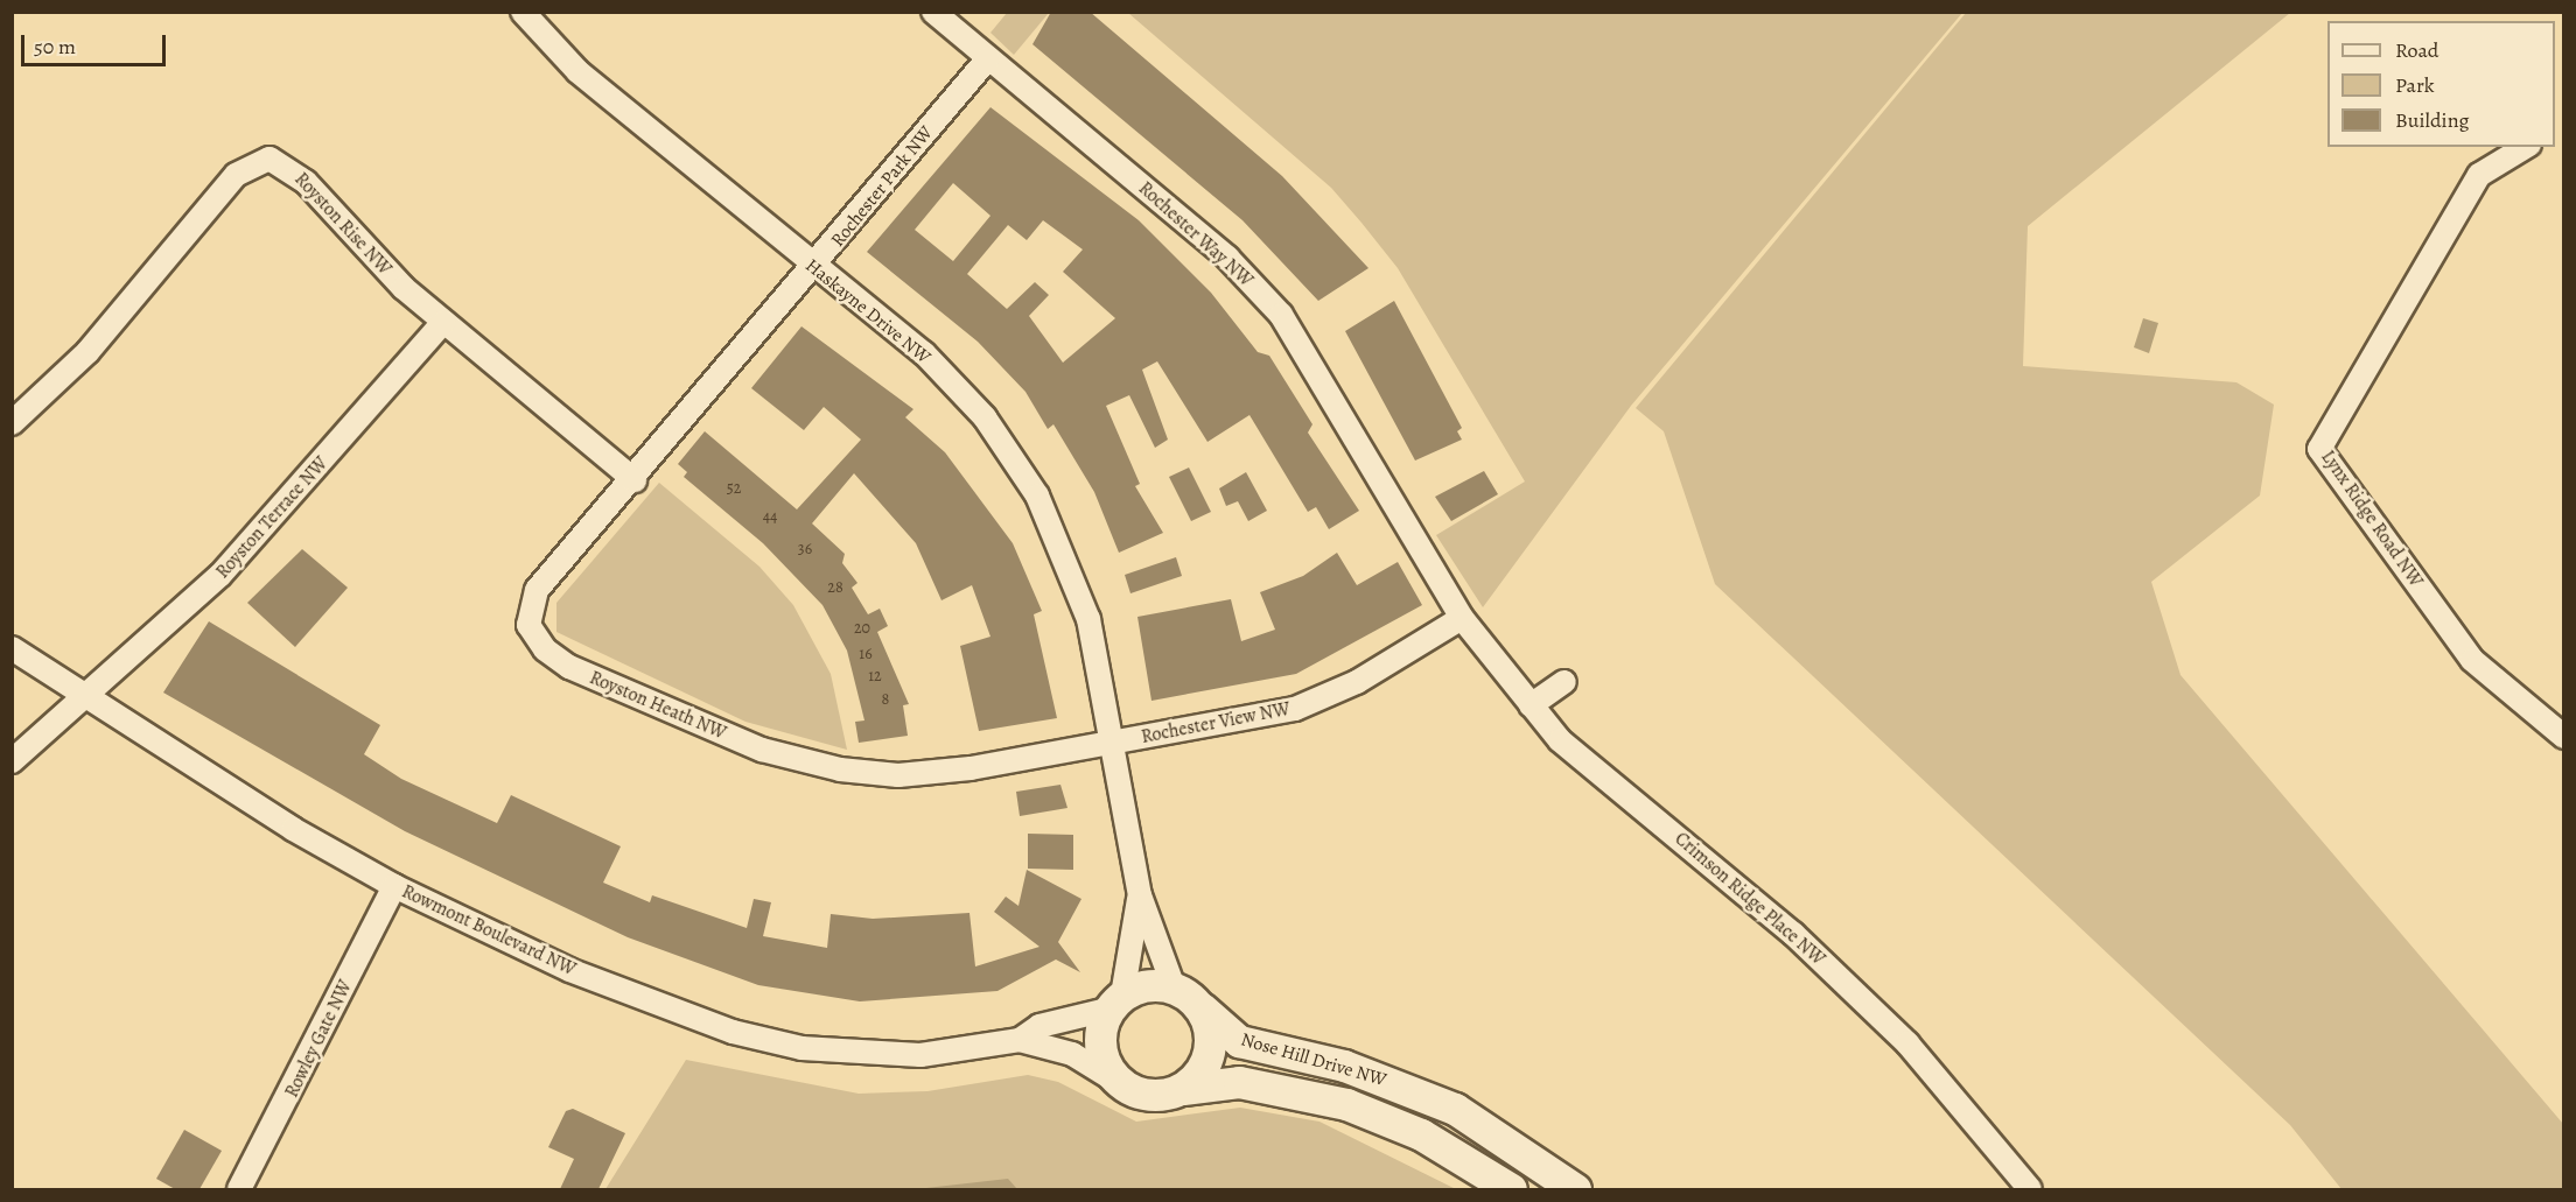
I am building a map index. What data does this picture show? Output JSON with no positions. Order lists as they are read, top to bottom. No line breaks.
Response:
{"streets":{"street":["Rochester Park NW","Royston Rise NW","Rochester Way NW","Haskayne Drive NW","Royston Terrace NW","Lynx Ridge Road NW","Royston Heath NW","Rochester View NW","Crimson Ridge Place NW","Rowmont Boulevard NW","Rowley Gate NW","Nose Hill Drive NW"]},"crossings":[["Rochester Park NW","Rochester Way NW"],["Rochester Park NW","Haskayne Drive NW"],["Rochester Park NW","Royston Heath NW"],["Royston Rise NW","Royston Terrace NW"],["Royston Rise NW","Royston Heath NW"],["Rochester Way NW","Rochester View NW"],["Rochester Way NW","Crimson Ridge Place NW"],["Haskayne Drive NW","Royston Heath NW"],["Haskayne Drive NW","Rochester View NW"],["Haskayne Drive NW","Rowmont Boulevard NW"],["Haskayne Drive NW","Nose Hill Drive NW"],["Royston Terrace NW","Rowmont Boulevard NW"],["Royston Heath NW","Rochester View NW"],["Rochester View NW","Crimson Ridge Place NW"],["Rowmont Boulevard NW","Rowley Gate NW"],["Rowmont Boulevard NW","Nose Hill Drive NW"]],"house_numbers":["52","44","36","28","20","16","12","8"],"legend":["Road","Park","Building"],"scale_bar":"50 m"}
